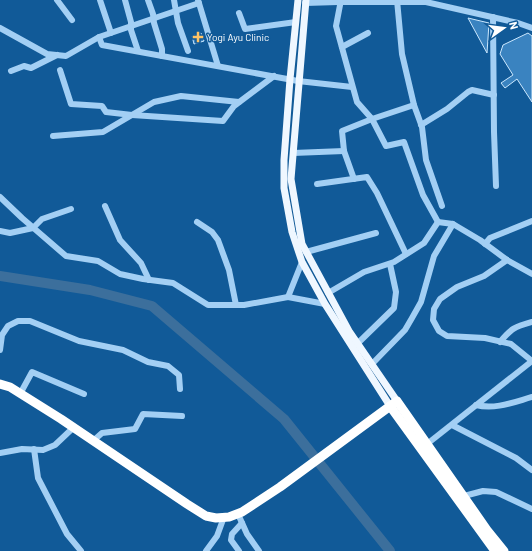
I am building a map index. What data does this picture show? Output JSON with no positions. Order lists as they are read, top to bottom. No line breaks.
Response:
{"places":{"health":["Yogi Ayu Clinic"]},"north":"right"}
